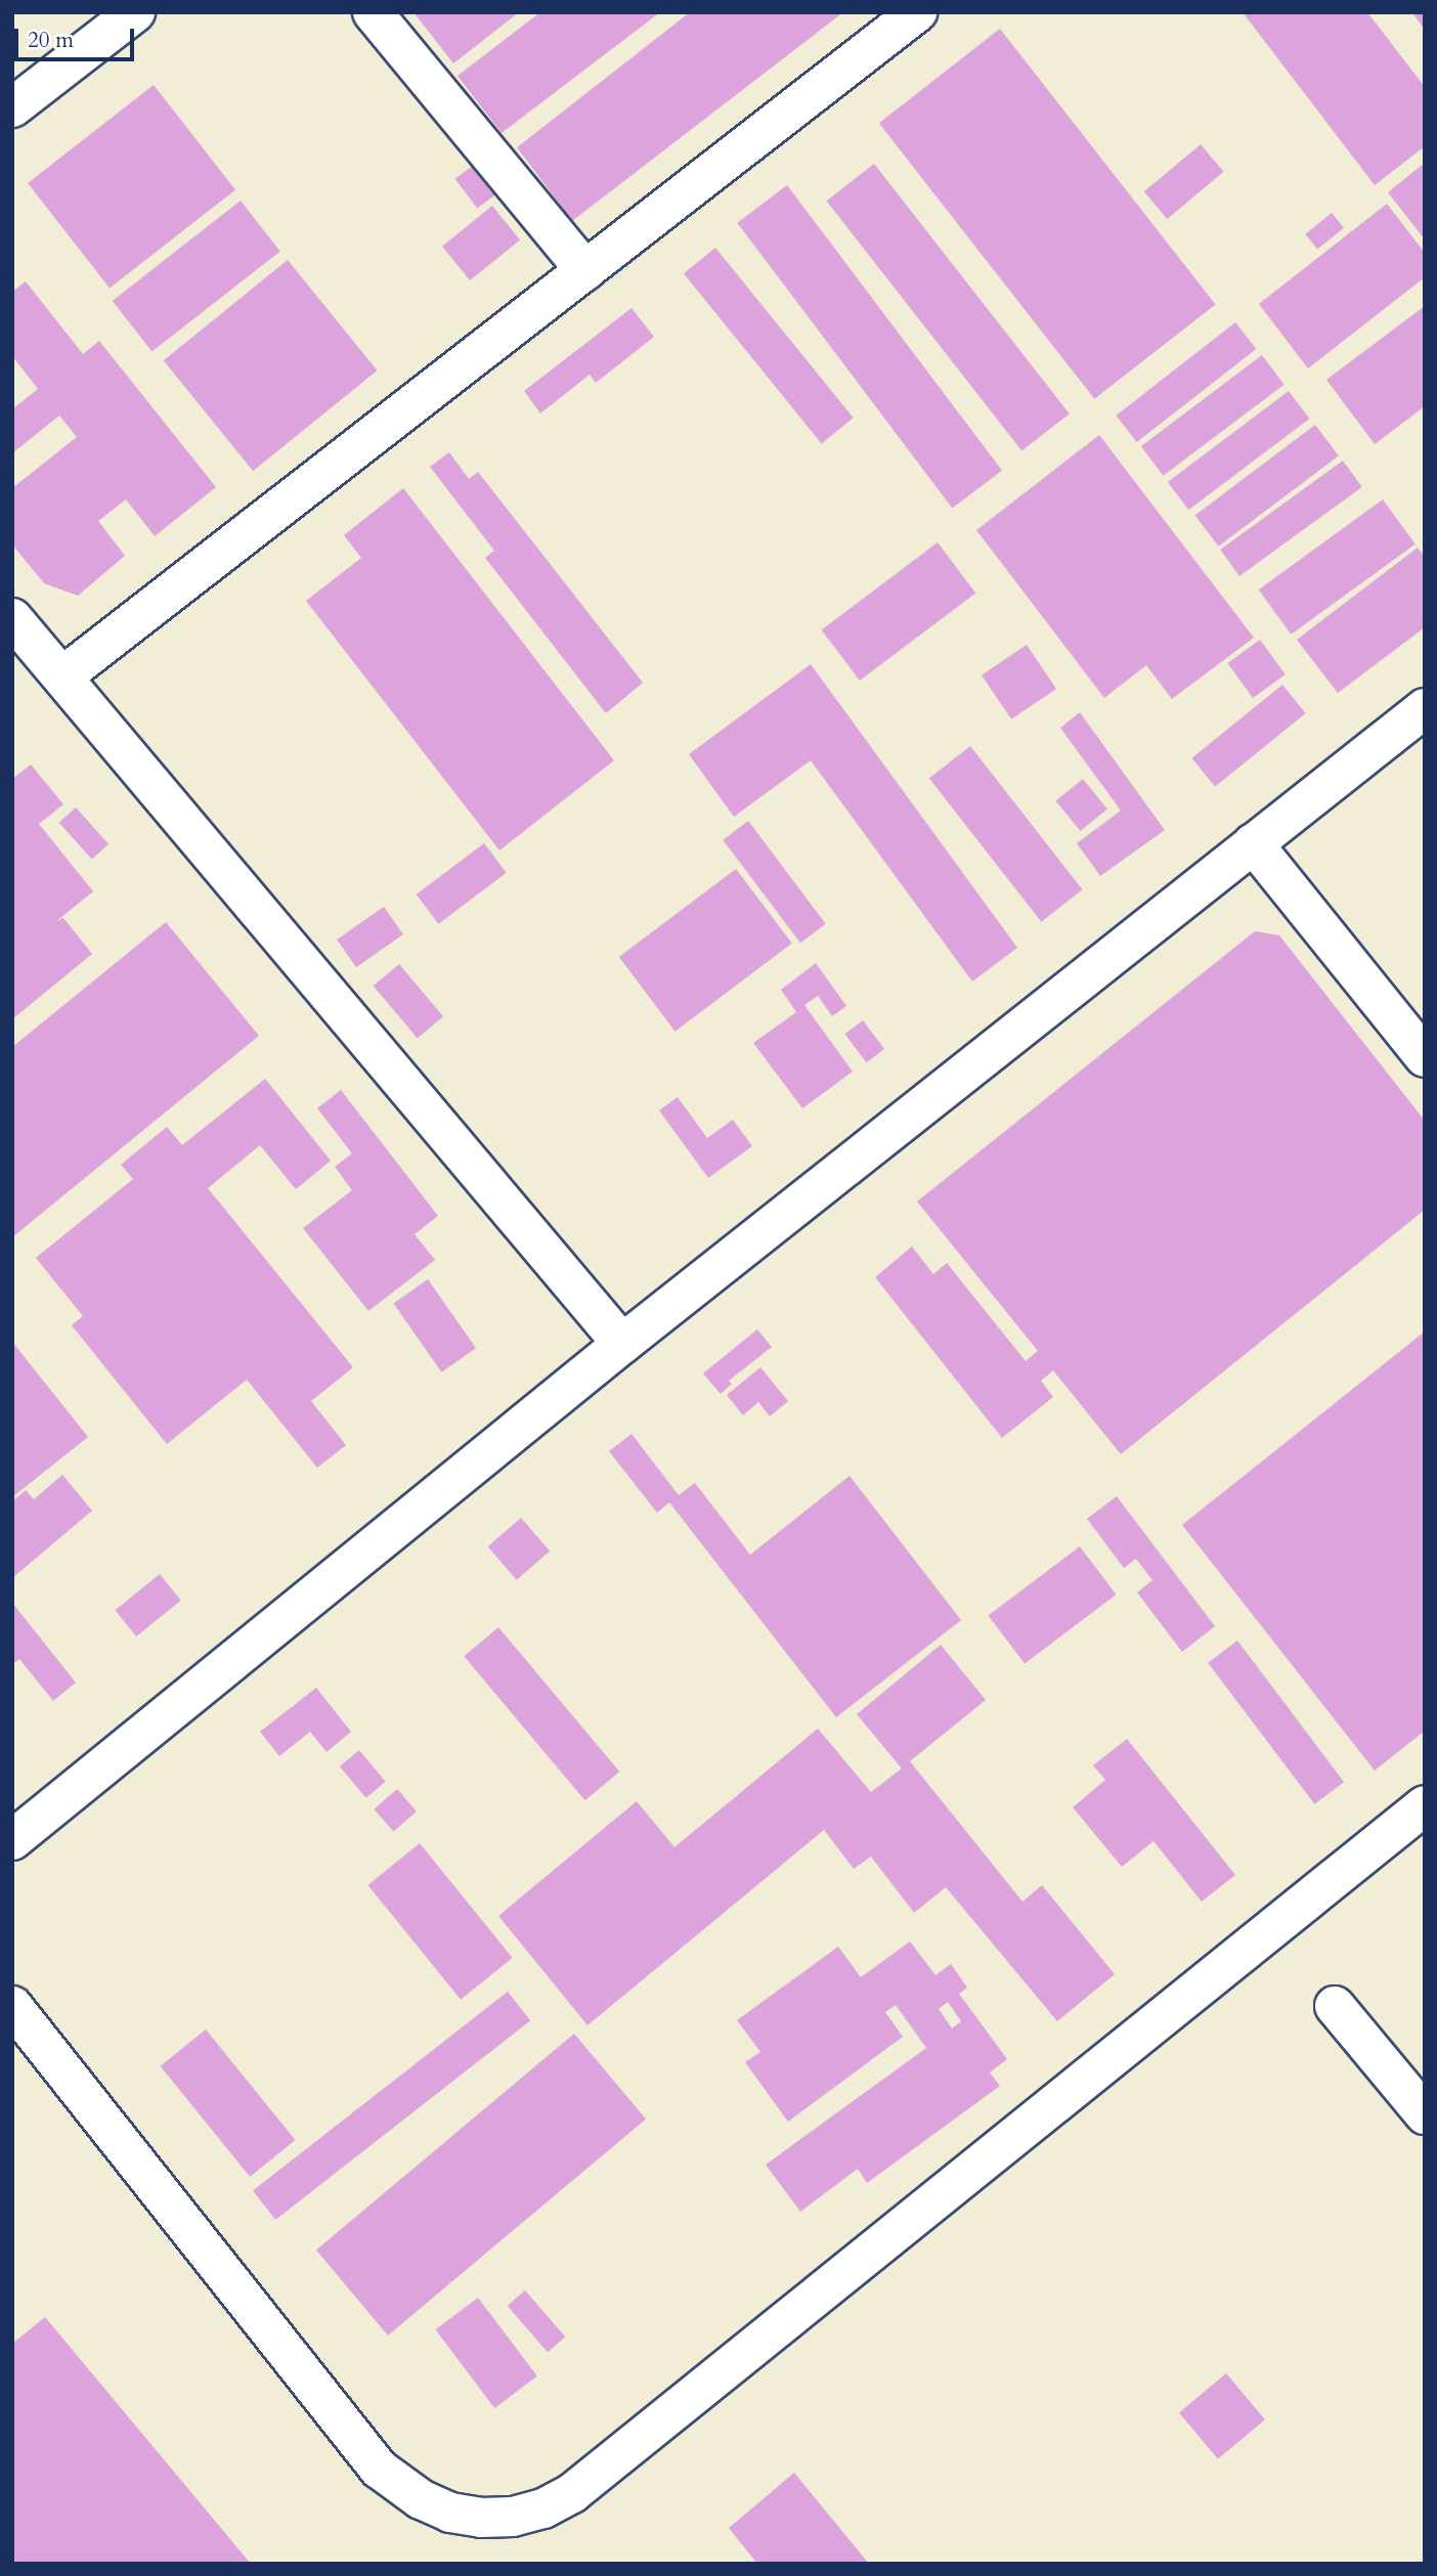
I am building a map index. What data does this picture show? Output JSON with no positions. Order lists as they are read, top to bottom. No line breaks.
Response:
{"scale_bar":"20 m"}
